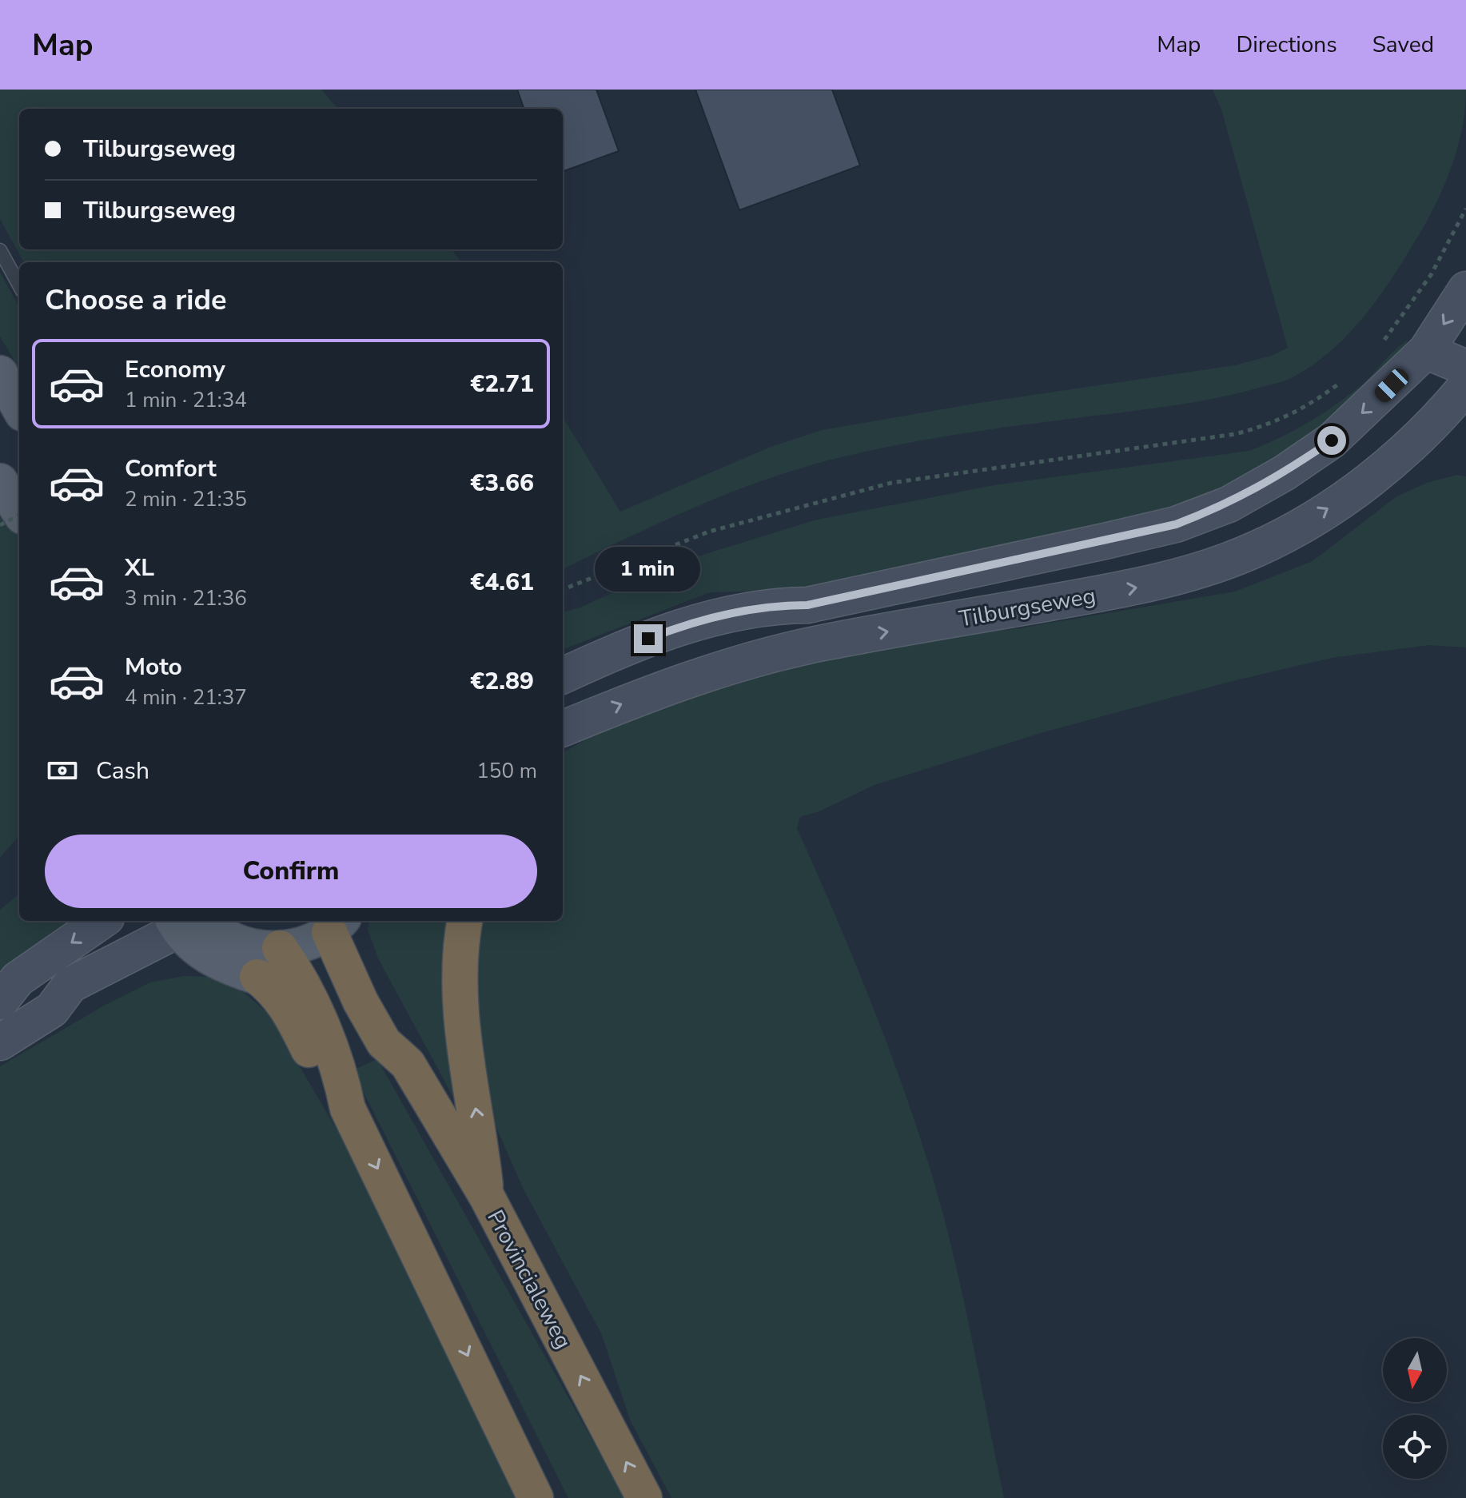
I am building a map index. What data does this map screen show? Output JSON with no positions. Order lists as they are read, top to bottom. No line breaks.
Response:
{"streets":{"highway":["Provincialeweg"],"street":["Tilburgseweg"]},"north":"bottom","page":{"header":"Map","nav":["Map","Directions","Saved"],"banner":["Tilburgseweg","Tilburgseweg"],"heading":"Choose a ride","list":[{"name":"Economy","note":"1 min · 21:34","value":"€2.71"},{"name":"Comfort","note":"2 min · 21:35","value":"€3.66"},{"name":"XL","note":"3 min · 21:36","value":"€4.61"},{"name":"Moto","note":"4 min · 21:37","value":"€2.89"}],"bubble":"1 min","pay":["Cash","150 m"],"buttons":"Confirm"}}
